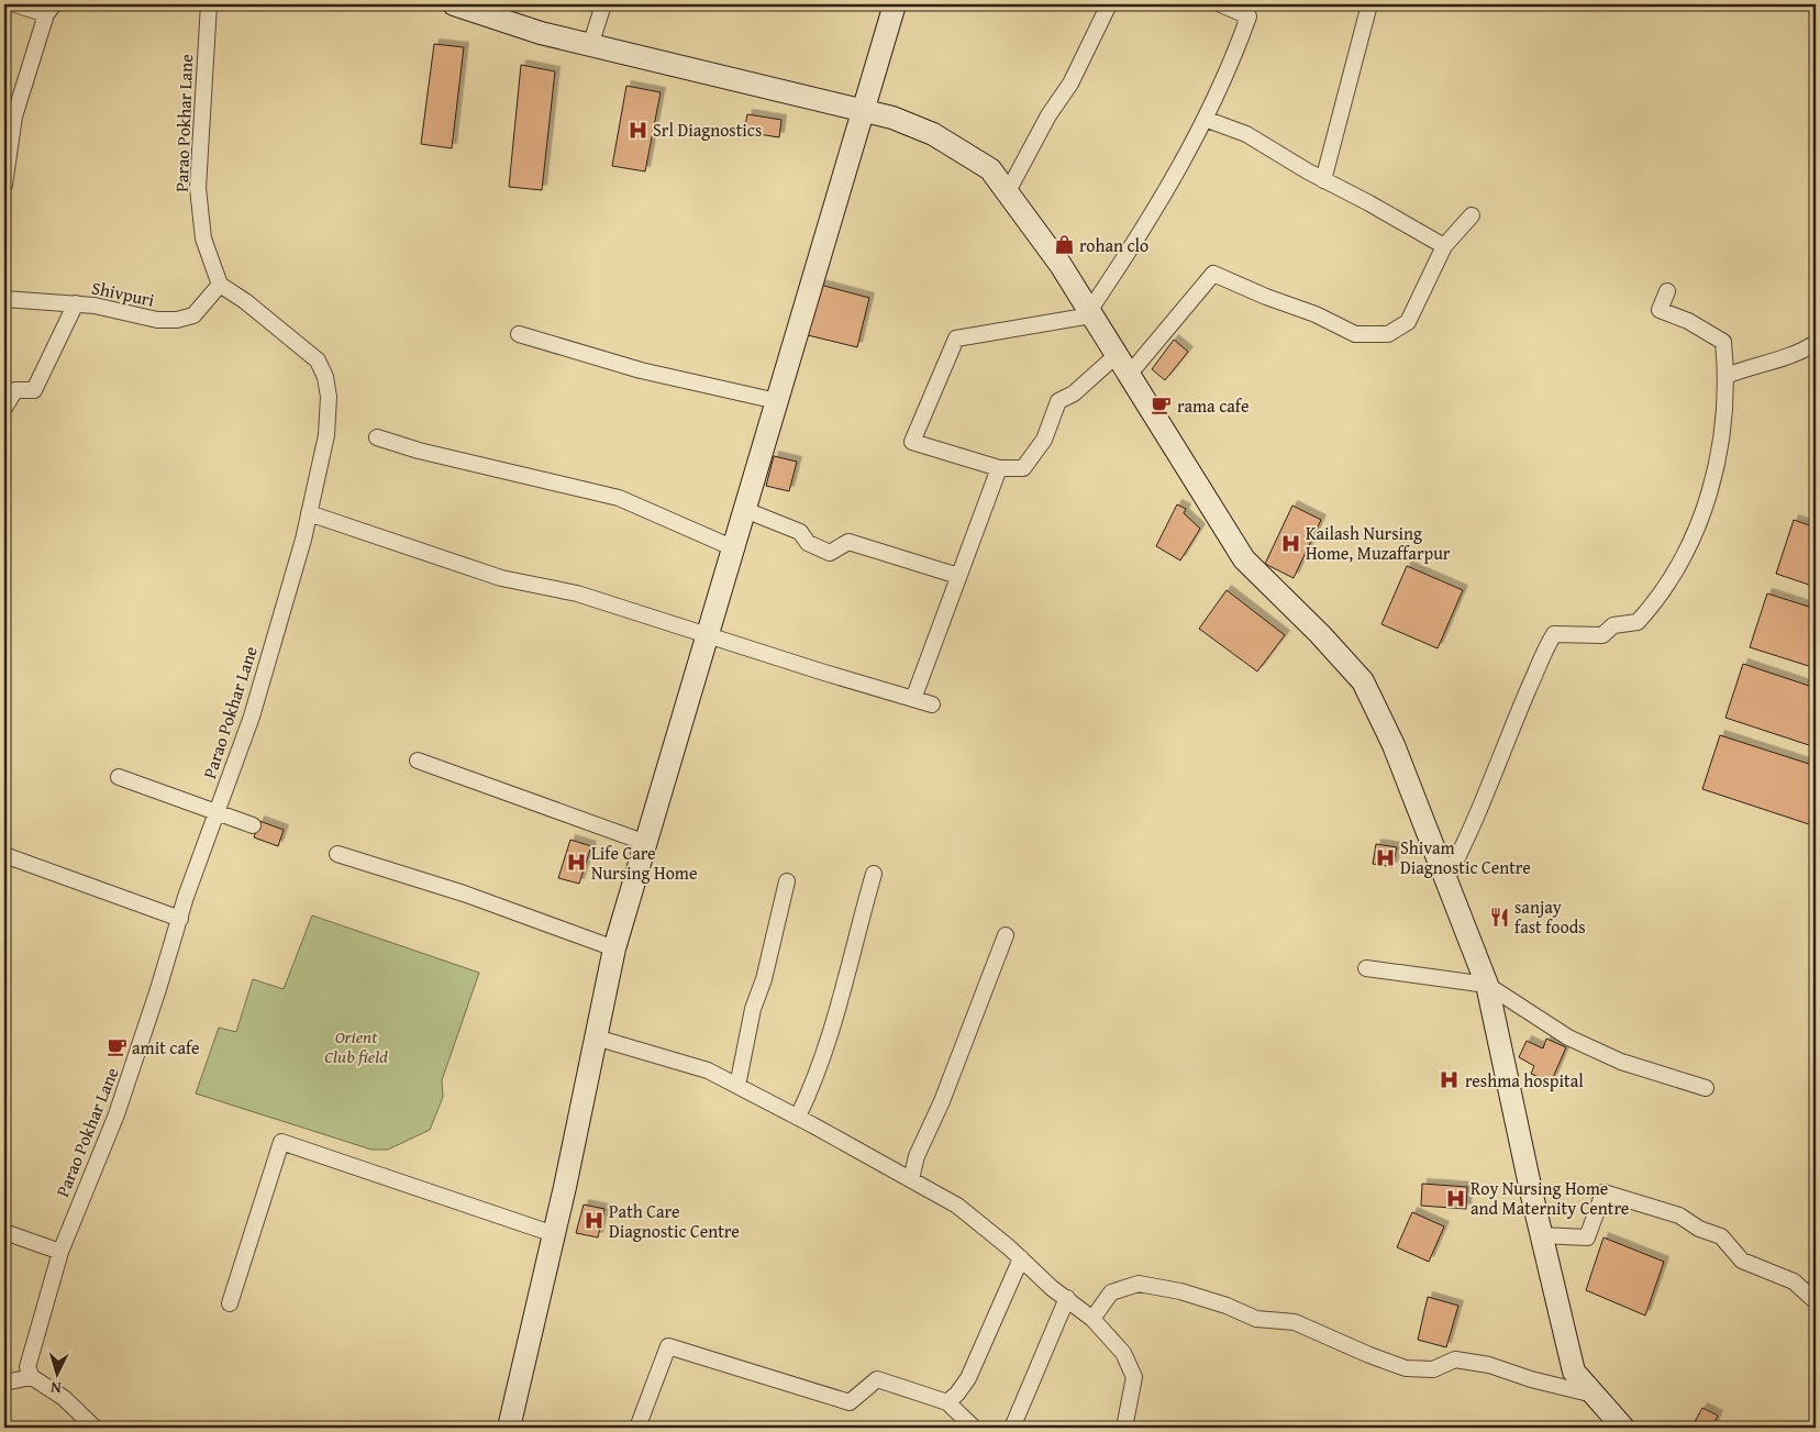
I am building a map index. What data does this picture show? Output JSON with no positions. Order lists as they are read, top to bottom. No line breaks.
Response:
{"streets":{"street":["Parao Pokhar Lane","Shivpuri"]},"crossings":[["Parao Pokhar Lane","Shivpuri"]],"parks":["Orient Club field"],"places":{"hospital":["Srl Diagnostics","Kailash Nursing Home, Muzaffarpur","Shivam Diagnostic Centre","Life Care Nursing Home","reshma hospital","Roy Nursing Home and Maternity Centre","Path Care Diagnostic Centre"],"shop":["rohan clo"],"cafe":["rama cafe","amit cafe"],"restaurant":["sanjay fast foods"]},"north":"bottom"}
